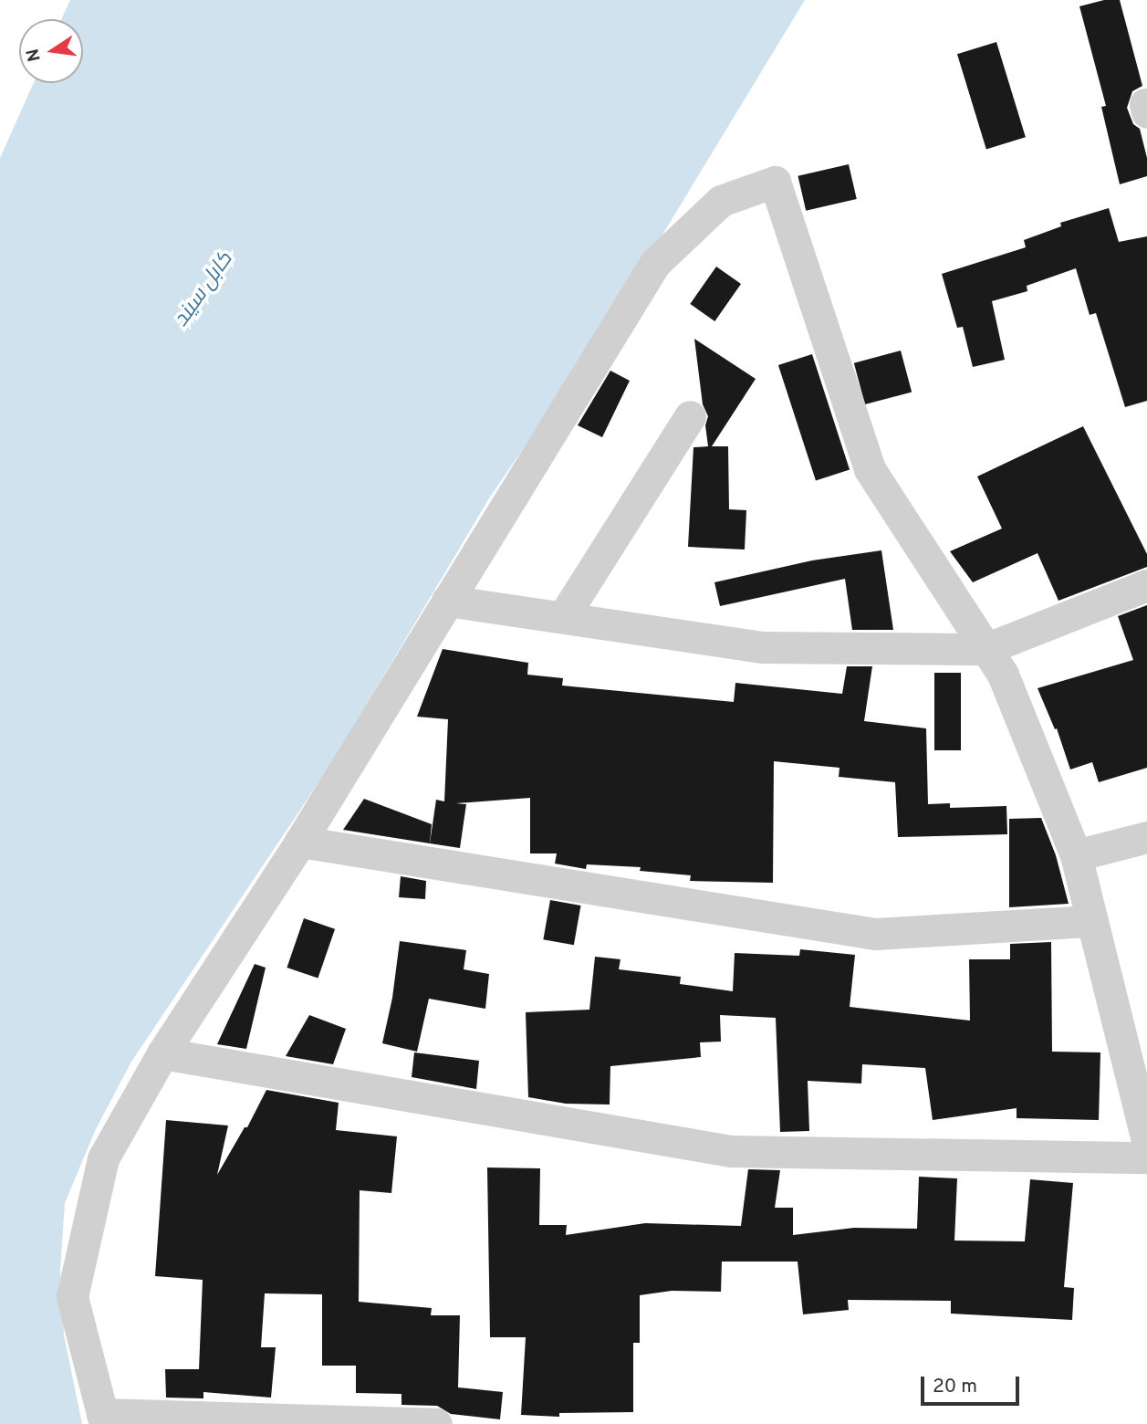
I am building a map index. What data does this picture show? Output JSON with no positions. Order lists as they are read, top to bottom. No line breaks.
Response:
{"water":["کابل سيند"],"scale_bar":"20 m","north":"left"}
